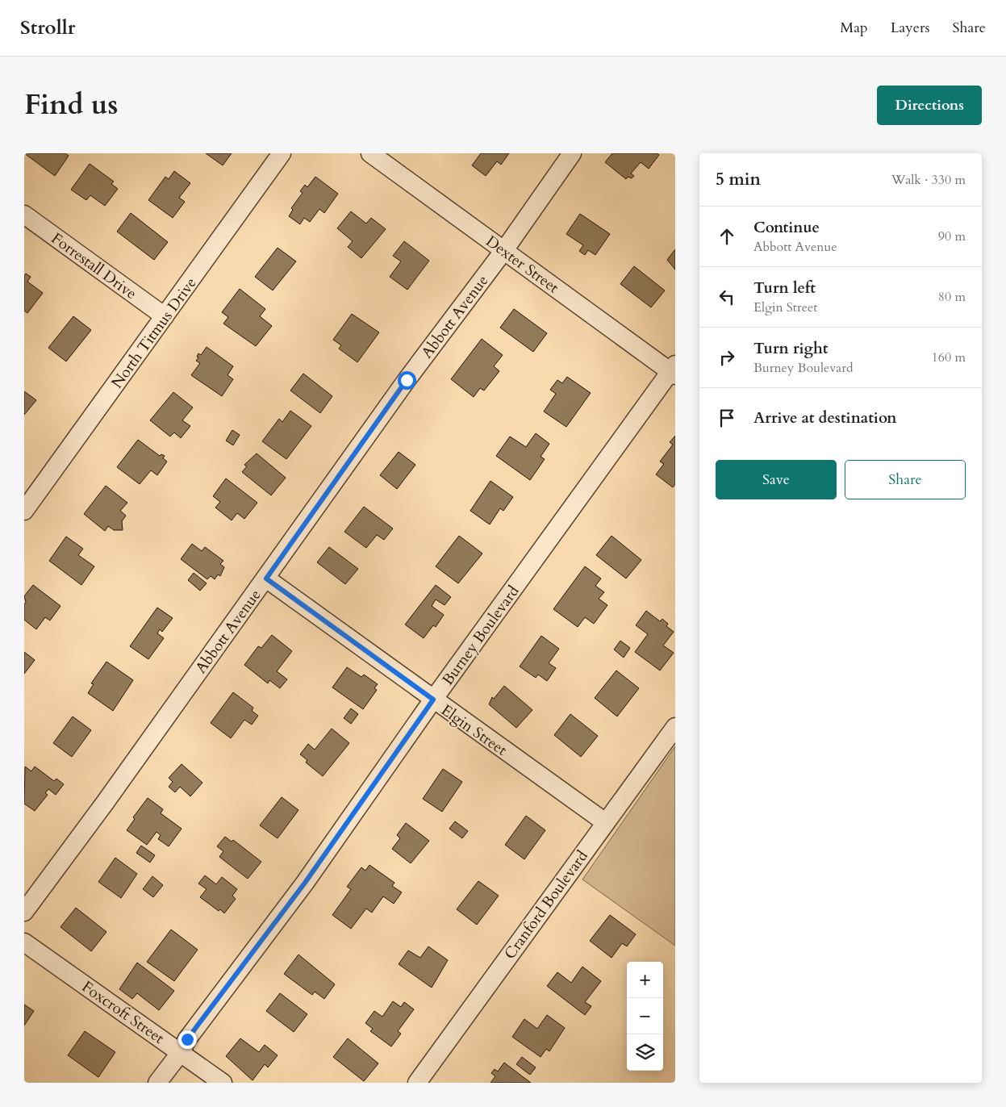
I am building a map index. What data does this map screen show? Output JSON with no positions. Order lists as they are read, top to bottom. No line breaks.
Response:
{"streets":{"street":["Dexter Street","Forrestall Drive","Abbott Avenue","North Titmus Drive","Burney Boulevard","Elgin Street","Cranford Boulevard","Foxcroft Street"]},"crossings":[["Dexter Street","Abbott Avenue"],["Dexter Street","Burney Boulevard"],["Forrestall Drive","North Titmus Drive"],["Abbott Avenue","Elgin Street"],["Burney Boulevard","Elgin Street"],["Burney Boulevard","Foxcroft Street"],["Elgin Street","Cranford Boulevard"]],"page":{"header":"Strollr","nav":["Map","Layers","Share"],"title":"Find us","buttons":["Directions",["Save","Share"]],"heading":["5 min","Walk · 330 m"],"list":[["Continue","Abbott Avenue","90 m"],["Turn left","Elgin Street","80 m"],["Turn right","Burney Boulevard","160 m"],"Arrive at destination"],"map_buttons":["+","−"]}}
